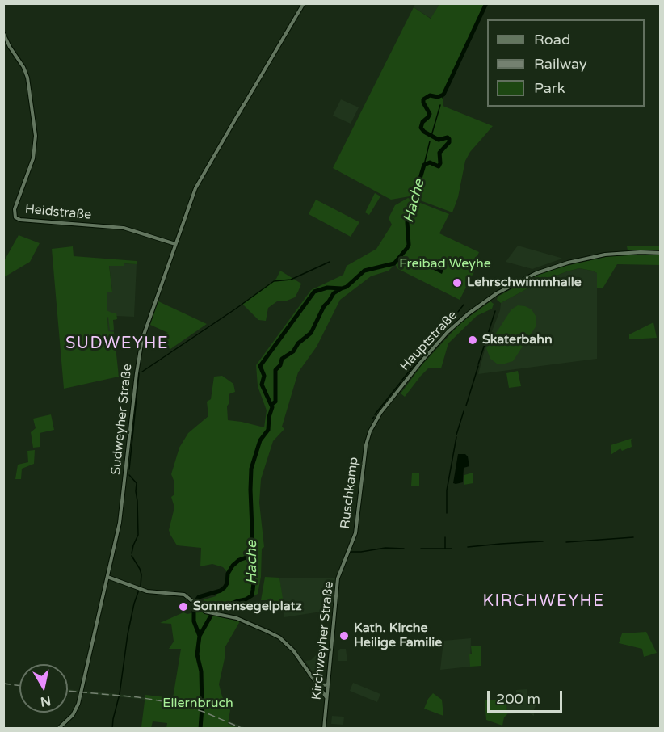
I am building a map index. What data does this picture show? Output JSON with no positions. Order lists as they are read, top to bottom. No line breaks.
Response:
{"streets":{"main road":["Heidstraße","Hauptstraße","Sudweyher Straße","Ruschkamp","Kirchweyher Straße"]},"crossings":[["Heidstraße","Sudweyher Straße"],["Hauptstraße","Ruschkamp"],["Ruschkamp","Kirchweyher Straße"]],"districts":["SUDWEYHE","KIRCHWEYHE"],"water":["Hache"],"parks":["Freibad Weyhe","Ellernbruch"],"places":["Lehrschwimmhalle","Skaterbahn","Sonnensegelplatz","Kath. Kirche Heilige Familie"],"legend":["Road","Railway","Park"],"scale_bar":"200 m","north":"bottom"}
